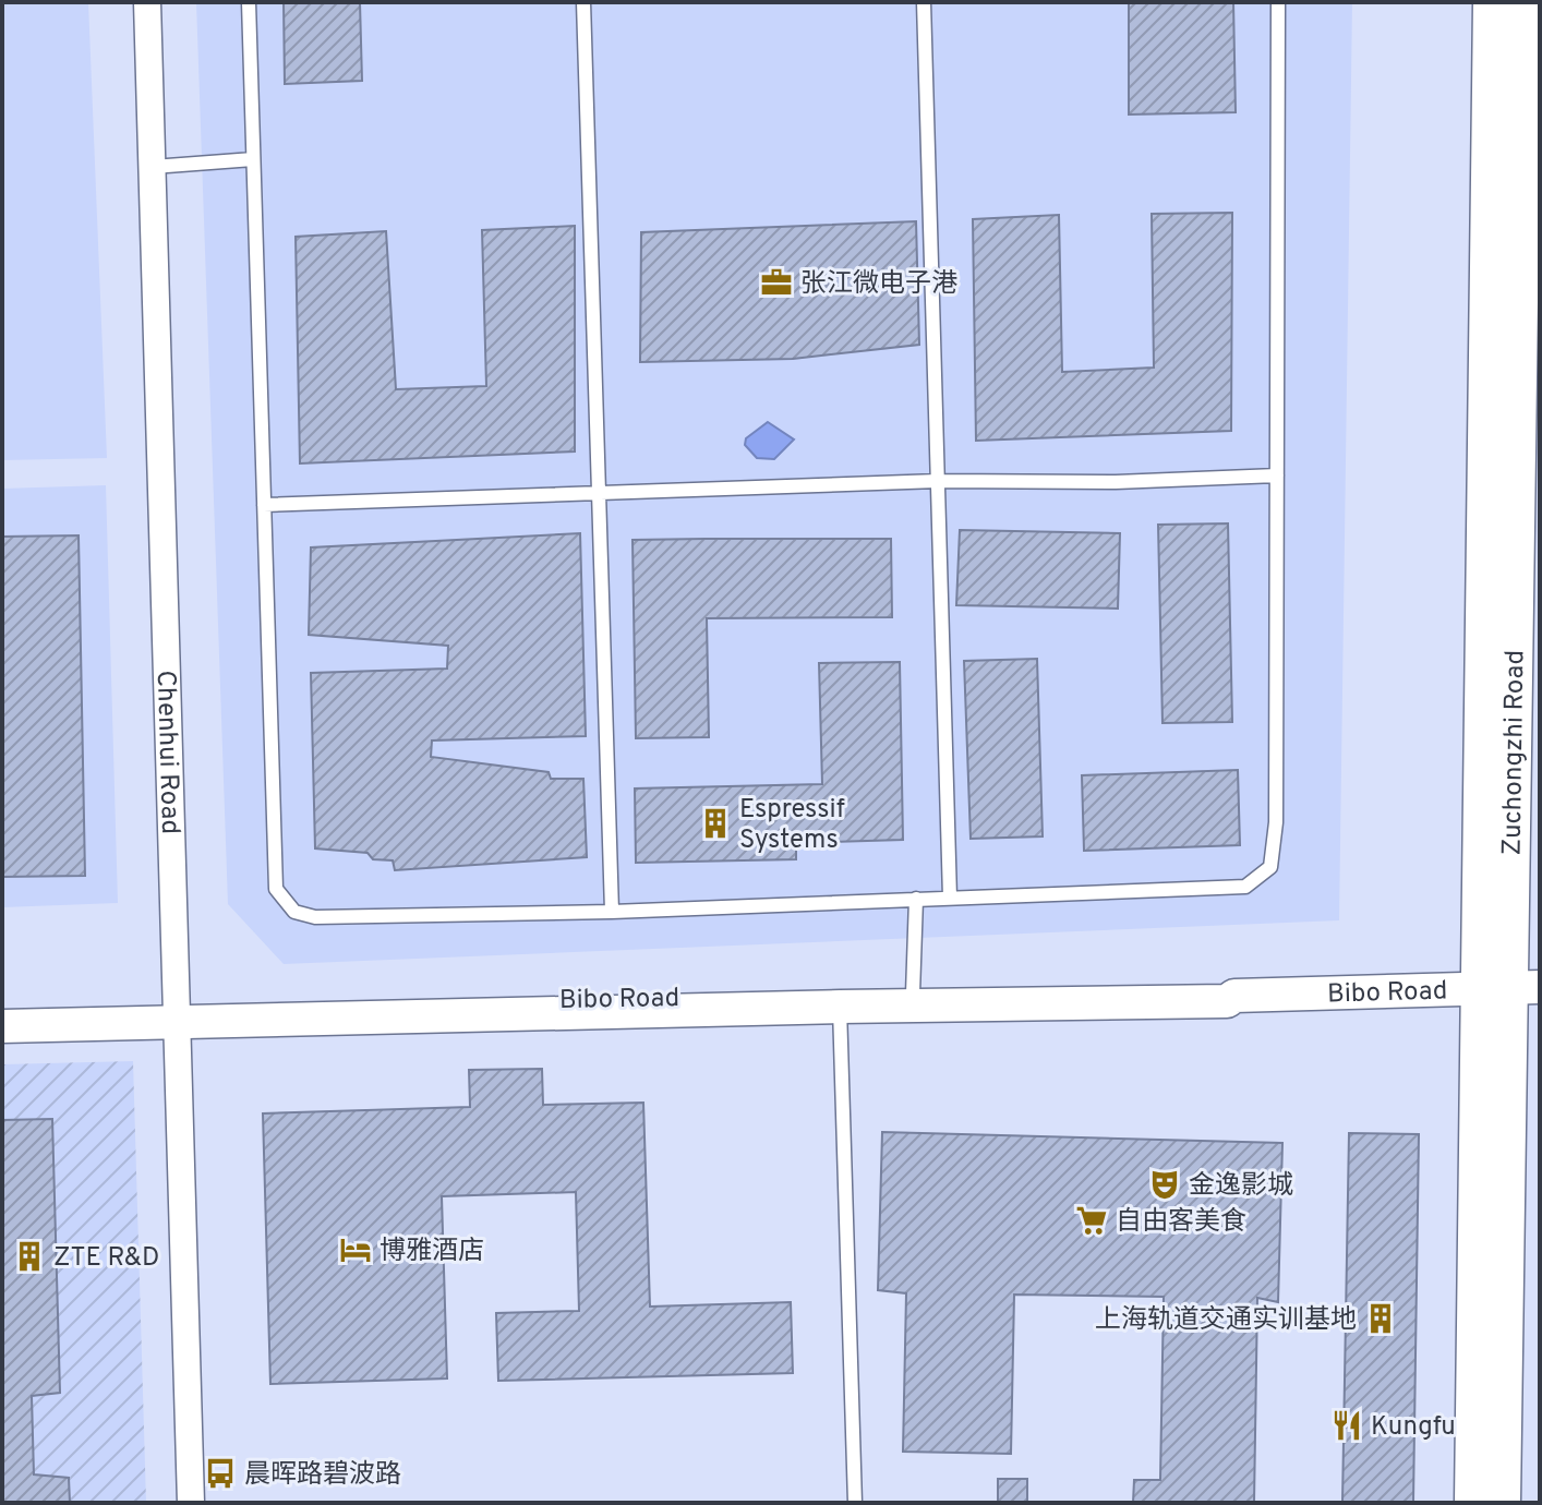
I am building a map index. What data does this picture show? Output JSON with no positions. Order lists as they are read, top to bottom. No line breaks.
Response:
{"streets":{"main road":["Zuchongzhi Road"],"street":["Chenhui Road","Bibo Road"]},"crossings":[["Chenhui Road","Bibo Road"],["Zuchongzhi Road","Bibo Road"]],"places":{"office":["张江微电子港"],"building":["Espressif Systems","ZTE R&D","上海轨道交通实训基地"],"theatre":["金逸影城"],"supermarket":["自由客美食"],"hotel":["博雅酒店"],"restaurant":["Kungfu"],"bus stop":["晨晖路碧波路"]}}
